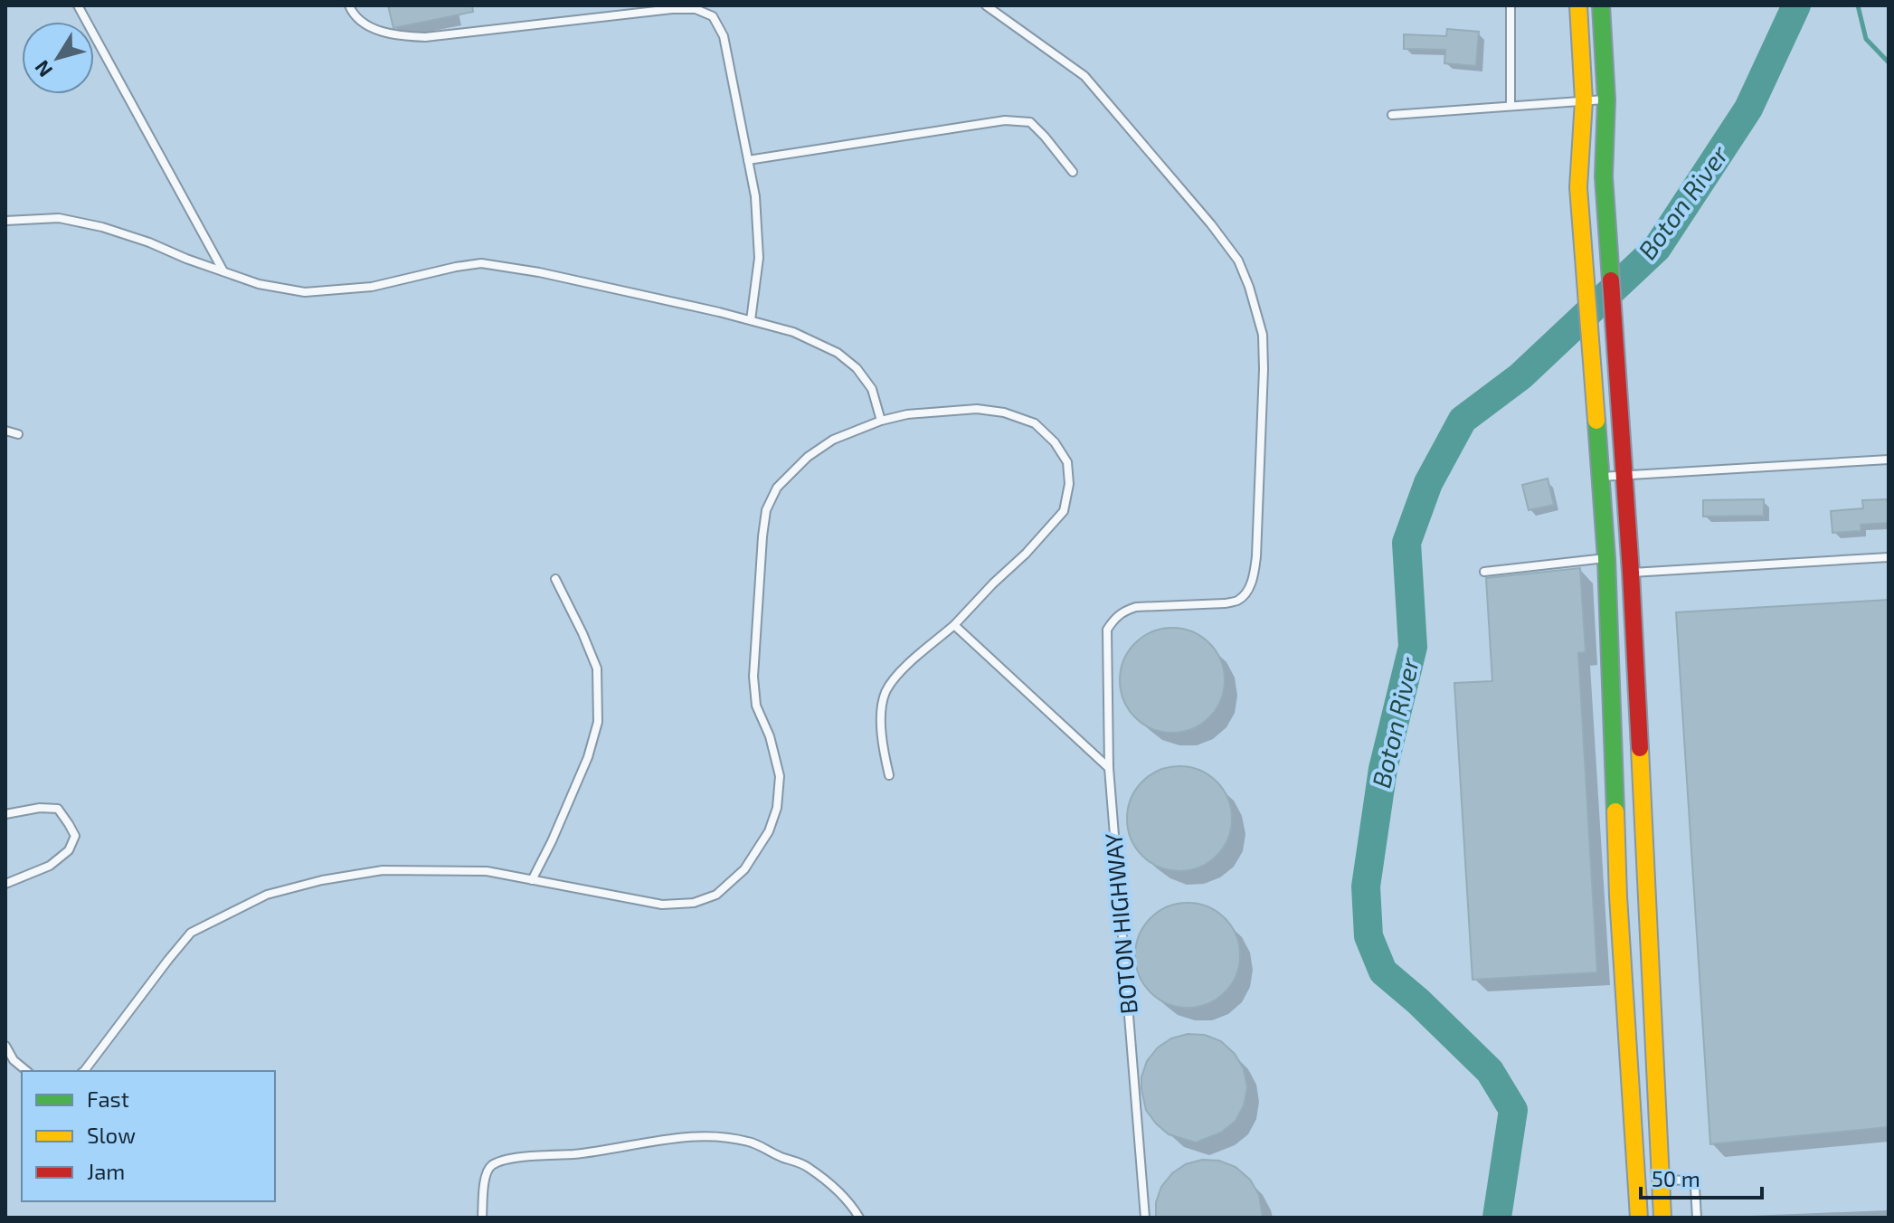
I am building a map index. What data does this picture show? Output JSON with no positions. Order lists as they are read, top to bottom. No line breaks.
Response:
{"streets":{"lane":["BOTON HIGHWAY"]},"water":["Boton River"],"legend":["Fast","Slow","Jam"],"scale_bar":"50 m","north":"bottom left"}
